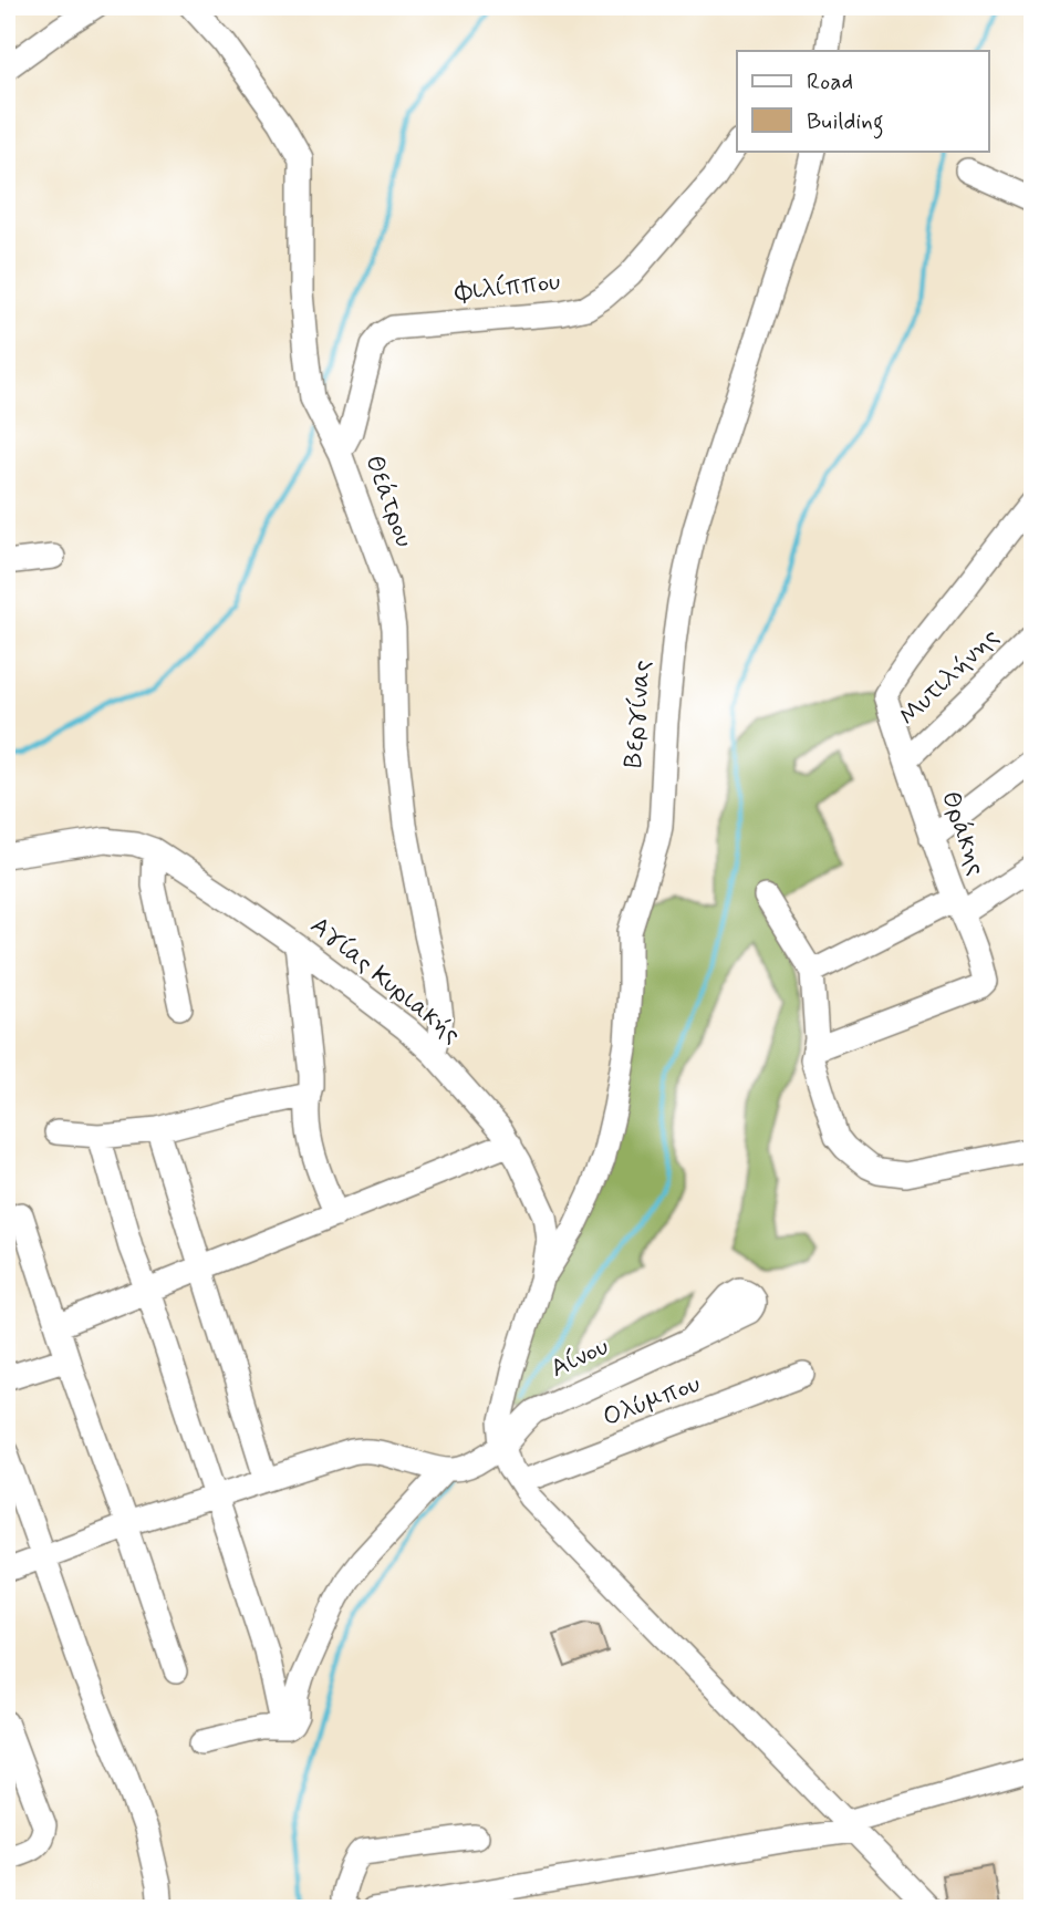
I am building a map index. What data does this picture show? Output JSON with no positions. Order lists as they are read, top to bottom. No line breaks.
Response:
{"streets":{"street":["Φιλίππου","Θεάτρου","Μυτιλήνης","Βεργίνας","Θράκης","Αγίας Κυριακής","Αίνου","Ολύμπου"]},"crossings":[["Φιλίππου","Θεάτρου"],["Θεάτρου","Αγίας Κυριακής"],["Μυτιλήνης","Θράκης"],["Βεργίνας","Αγίας Κυριακής"],["Αγίας Κυριακής","Αίνου"],["Αγίας Κυριακής","Ολύμπου"]],"legend":["Road","Building"]}
